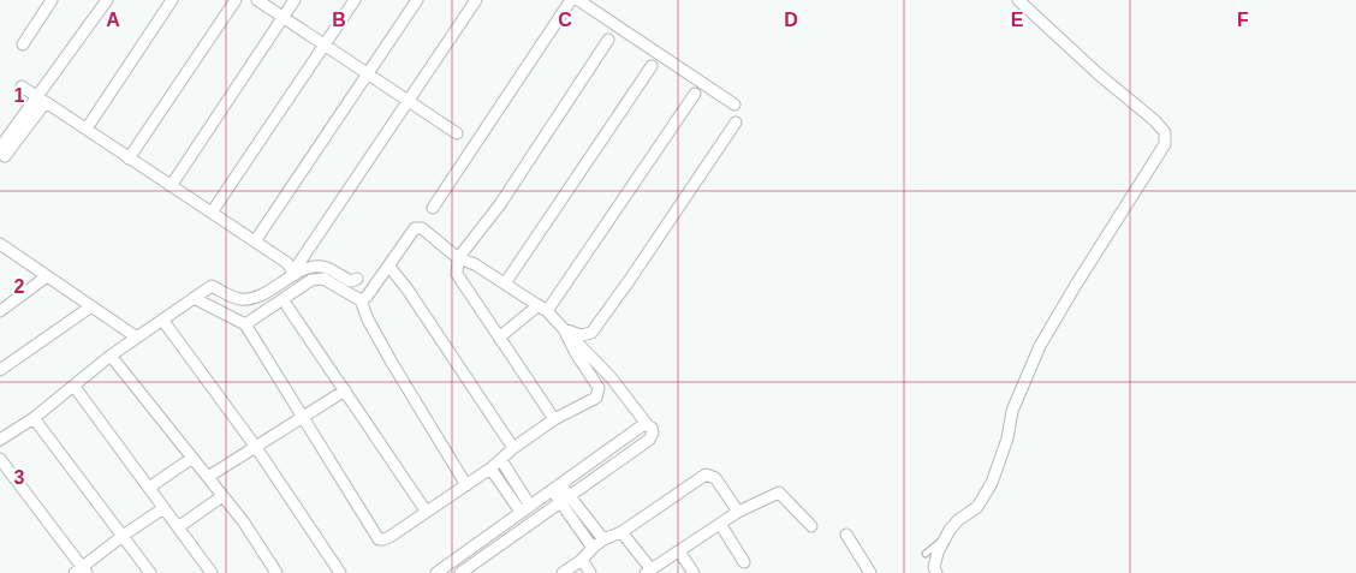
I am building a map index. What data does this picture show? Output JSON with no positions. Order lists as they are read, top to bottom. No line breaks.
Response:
{"grid":{"columns":["A","B","C","D","E","F"],"rows":["1","2","3"]}}
